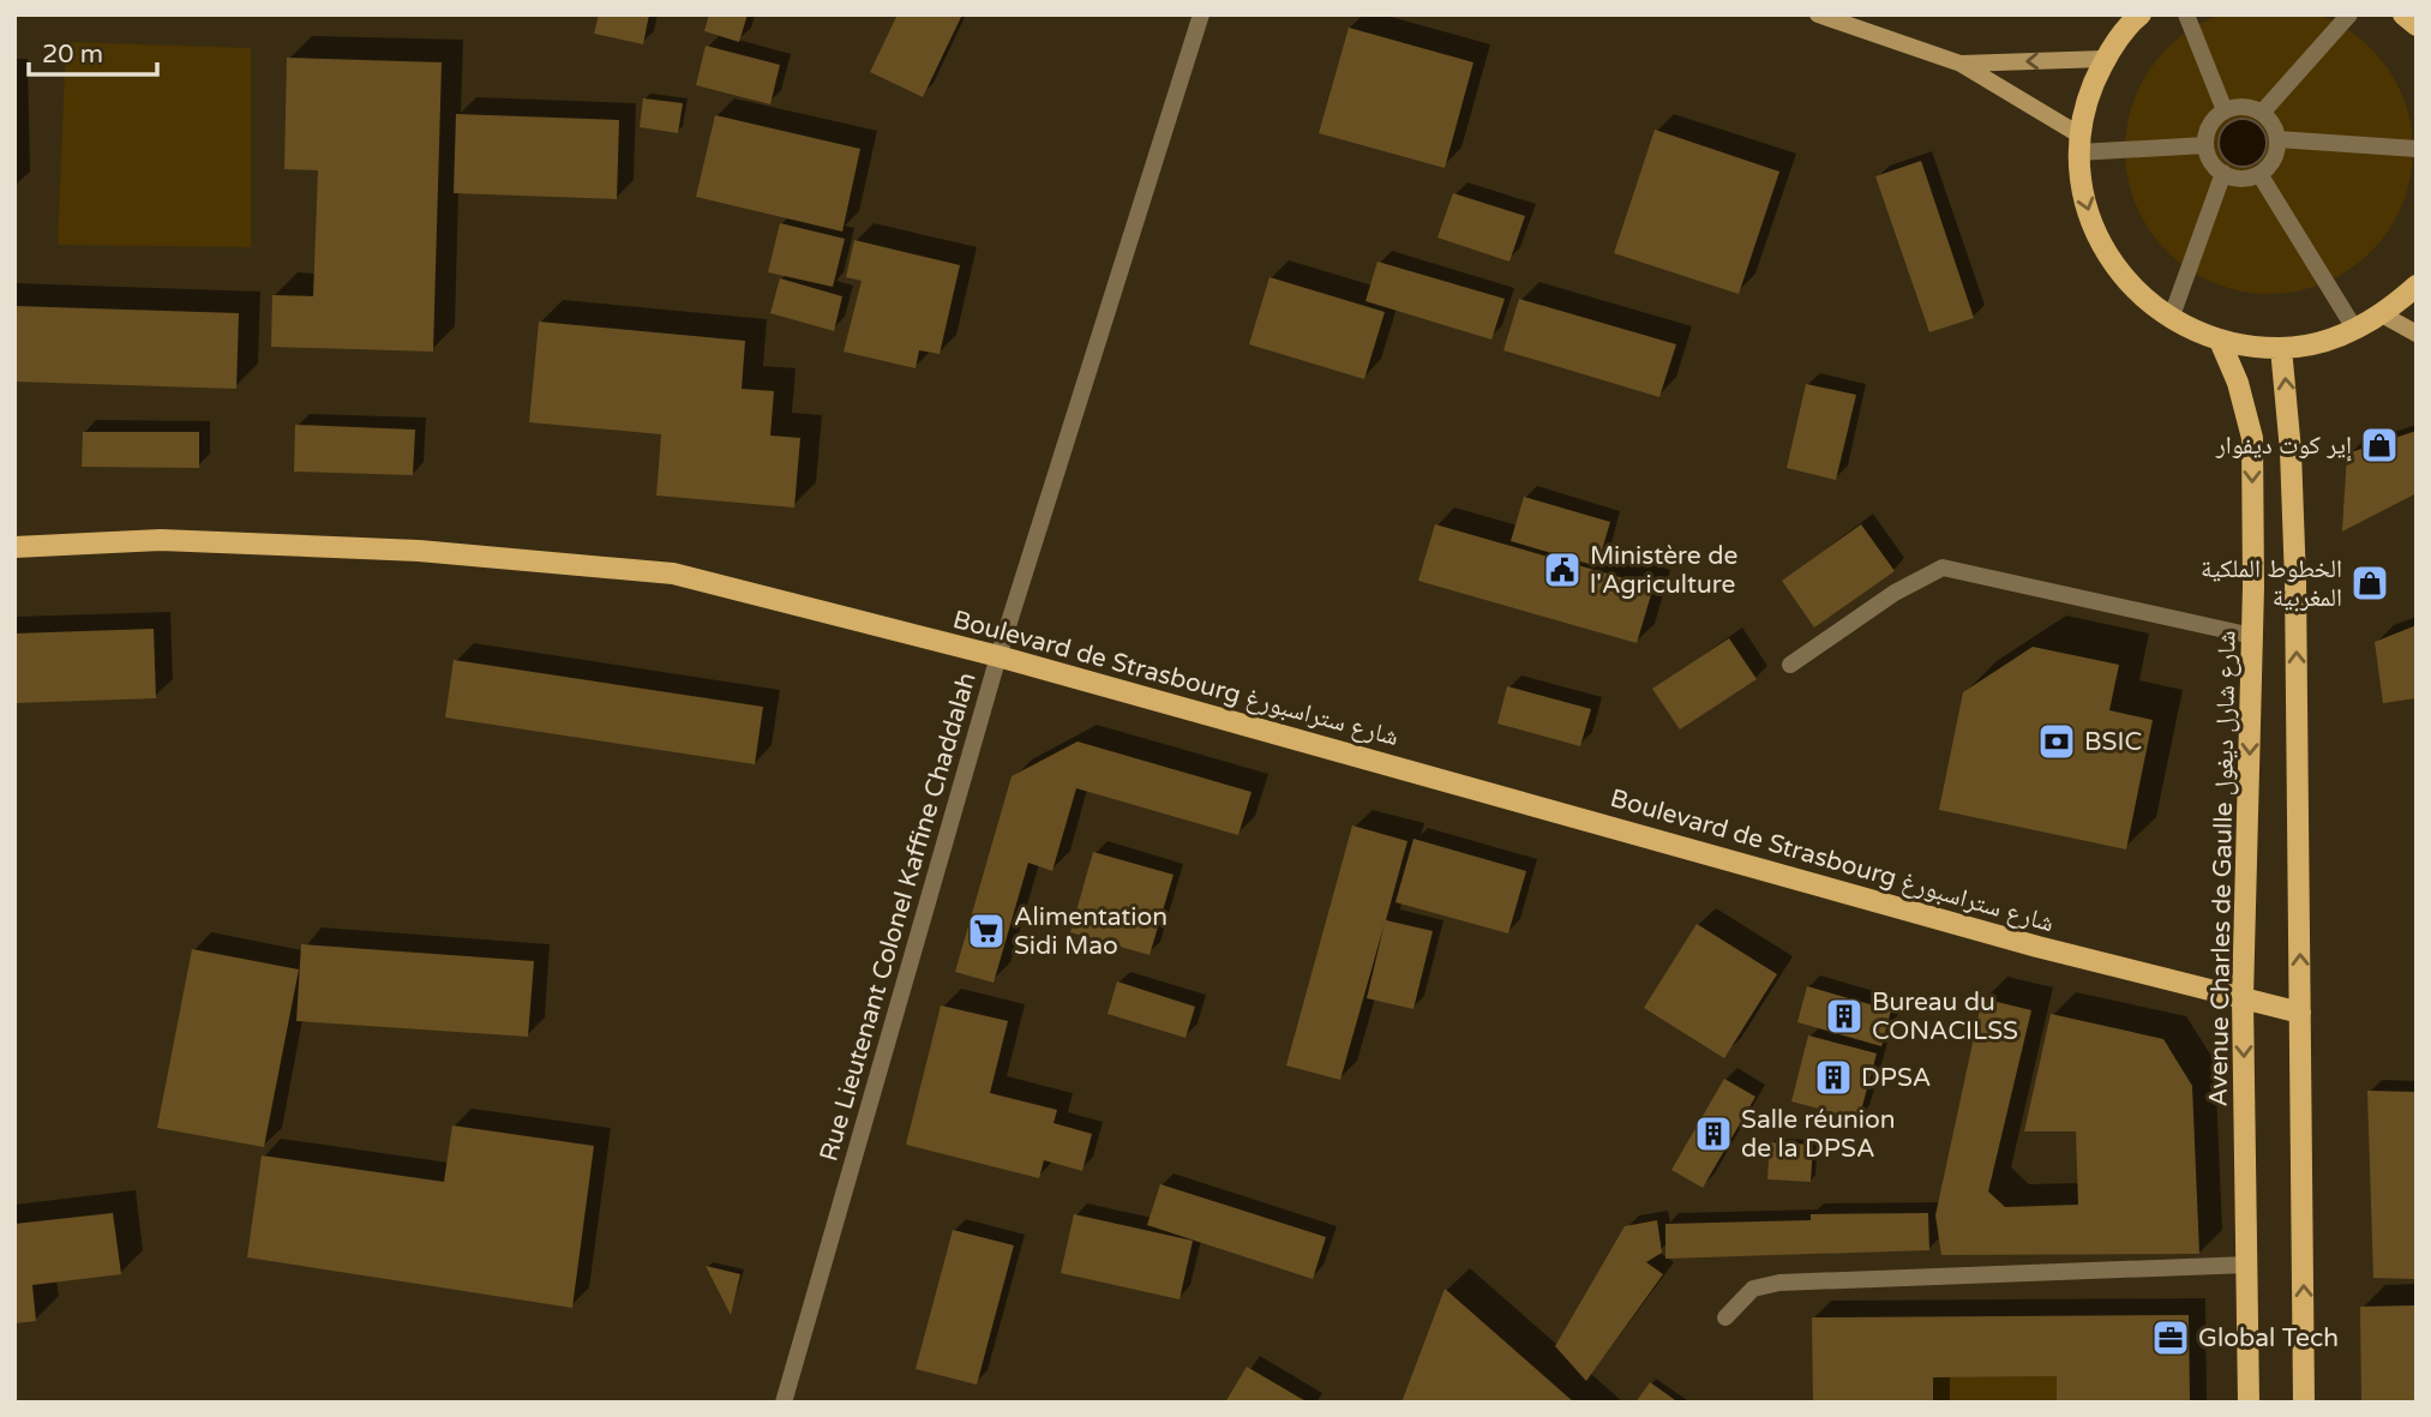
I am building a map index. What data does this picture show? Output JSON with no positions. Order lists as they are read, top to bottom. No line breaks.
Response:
{"streets":{"main road":["Boulevard de Strasbourg شارع ستراسبورغ","Avenue Charles de Gaulle شارع شارل ديغول"],"street":["Rue Lieutenant Colonel Kaffine Chaddalah"]},"crossings":[["Boulevard de Strasbourg شارع ستراسبورغ","Avenue Charles de Gaulle شارع شارل ديغول"],["Boulevard de Strasbourg شارع ستراسبورغ","Rue Lieutenant Colonel Kaffine Chaddalah"]],"places":{"shop":["إير كوت ديفوار","الخطوط الملكية المغربية"],"public building":["Ministère de l'Agriculture"],"bank":["BSIC"],"supermarket":["Alimentation Sidi Mao"],"building":["Bureau du CONACILSS","DPSA","Salle réunion de la DPSA"],"office":["Global Tech"]},"scale_bar":"20 m"}
